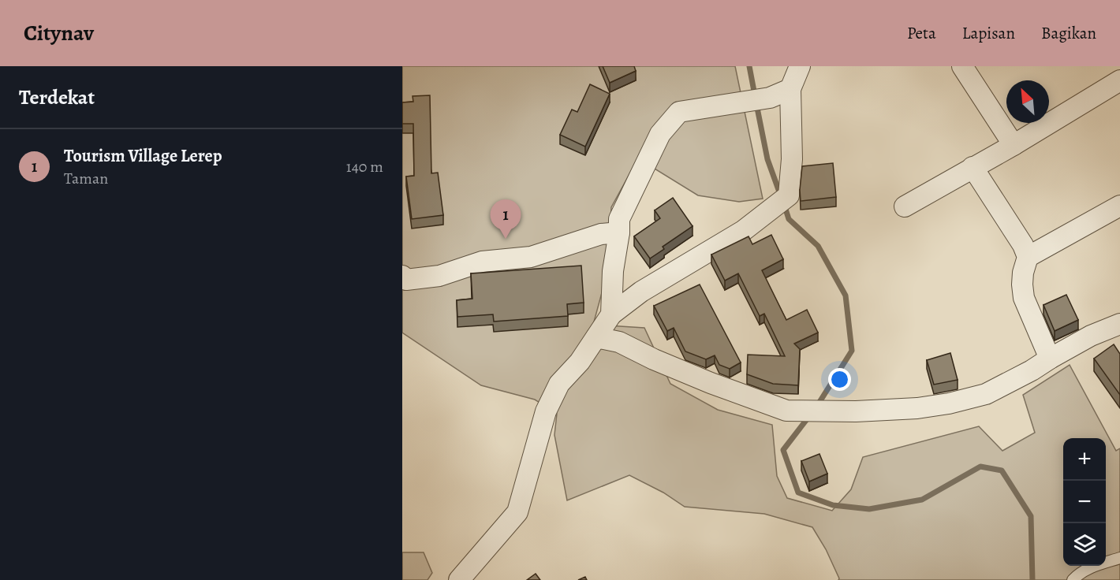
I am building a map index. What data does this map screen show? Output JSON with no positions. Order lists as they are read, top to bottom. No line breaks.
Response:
{"north":"top left","page":{"header":"Citynav","nav":["Peta","Lapisan","Bagikan"],"heading":"Terdekat","list":[{"mark":"1","name":"Tourism Village Lerep","note":"Taman","value":"140 m"}],"pins":"1","map_buttons":["+","−"]}}
